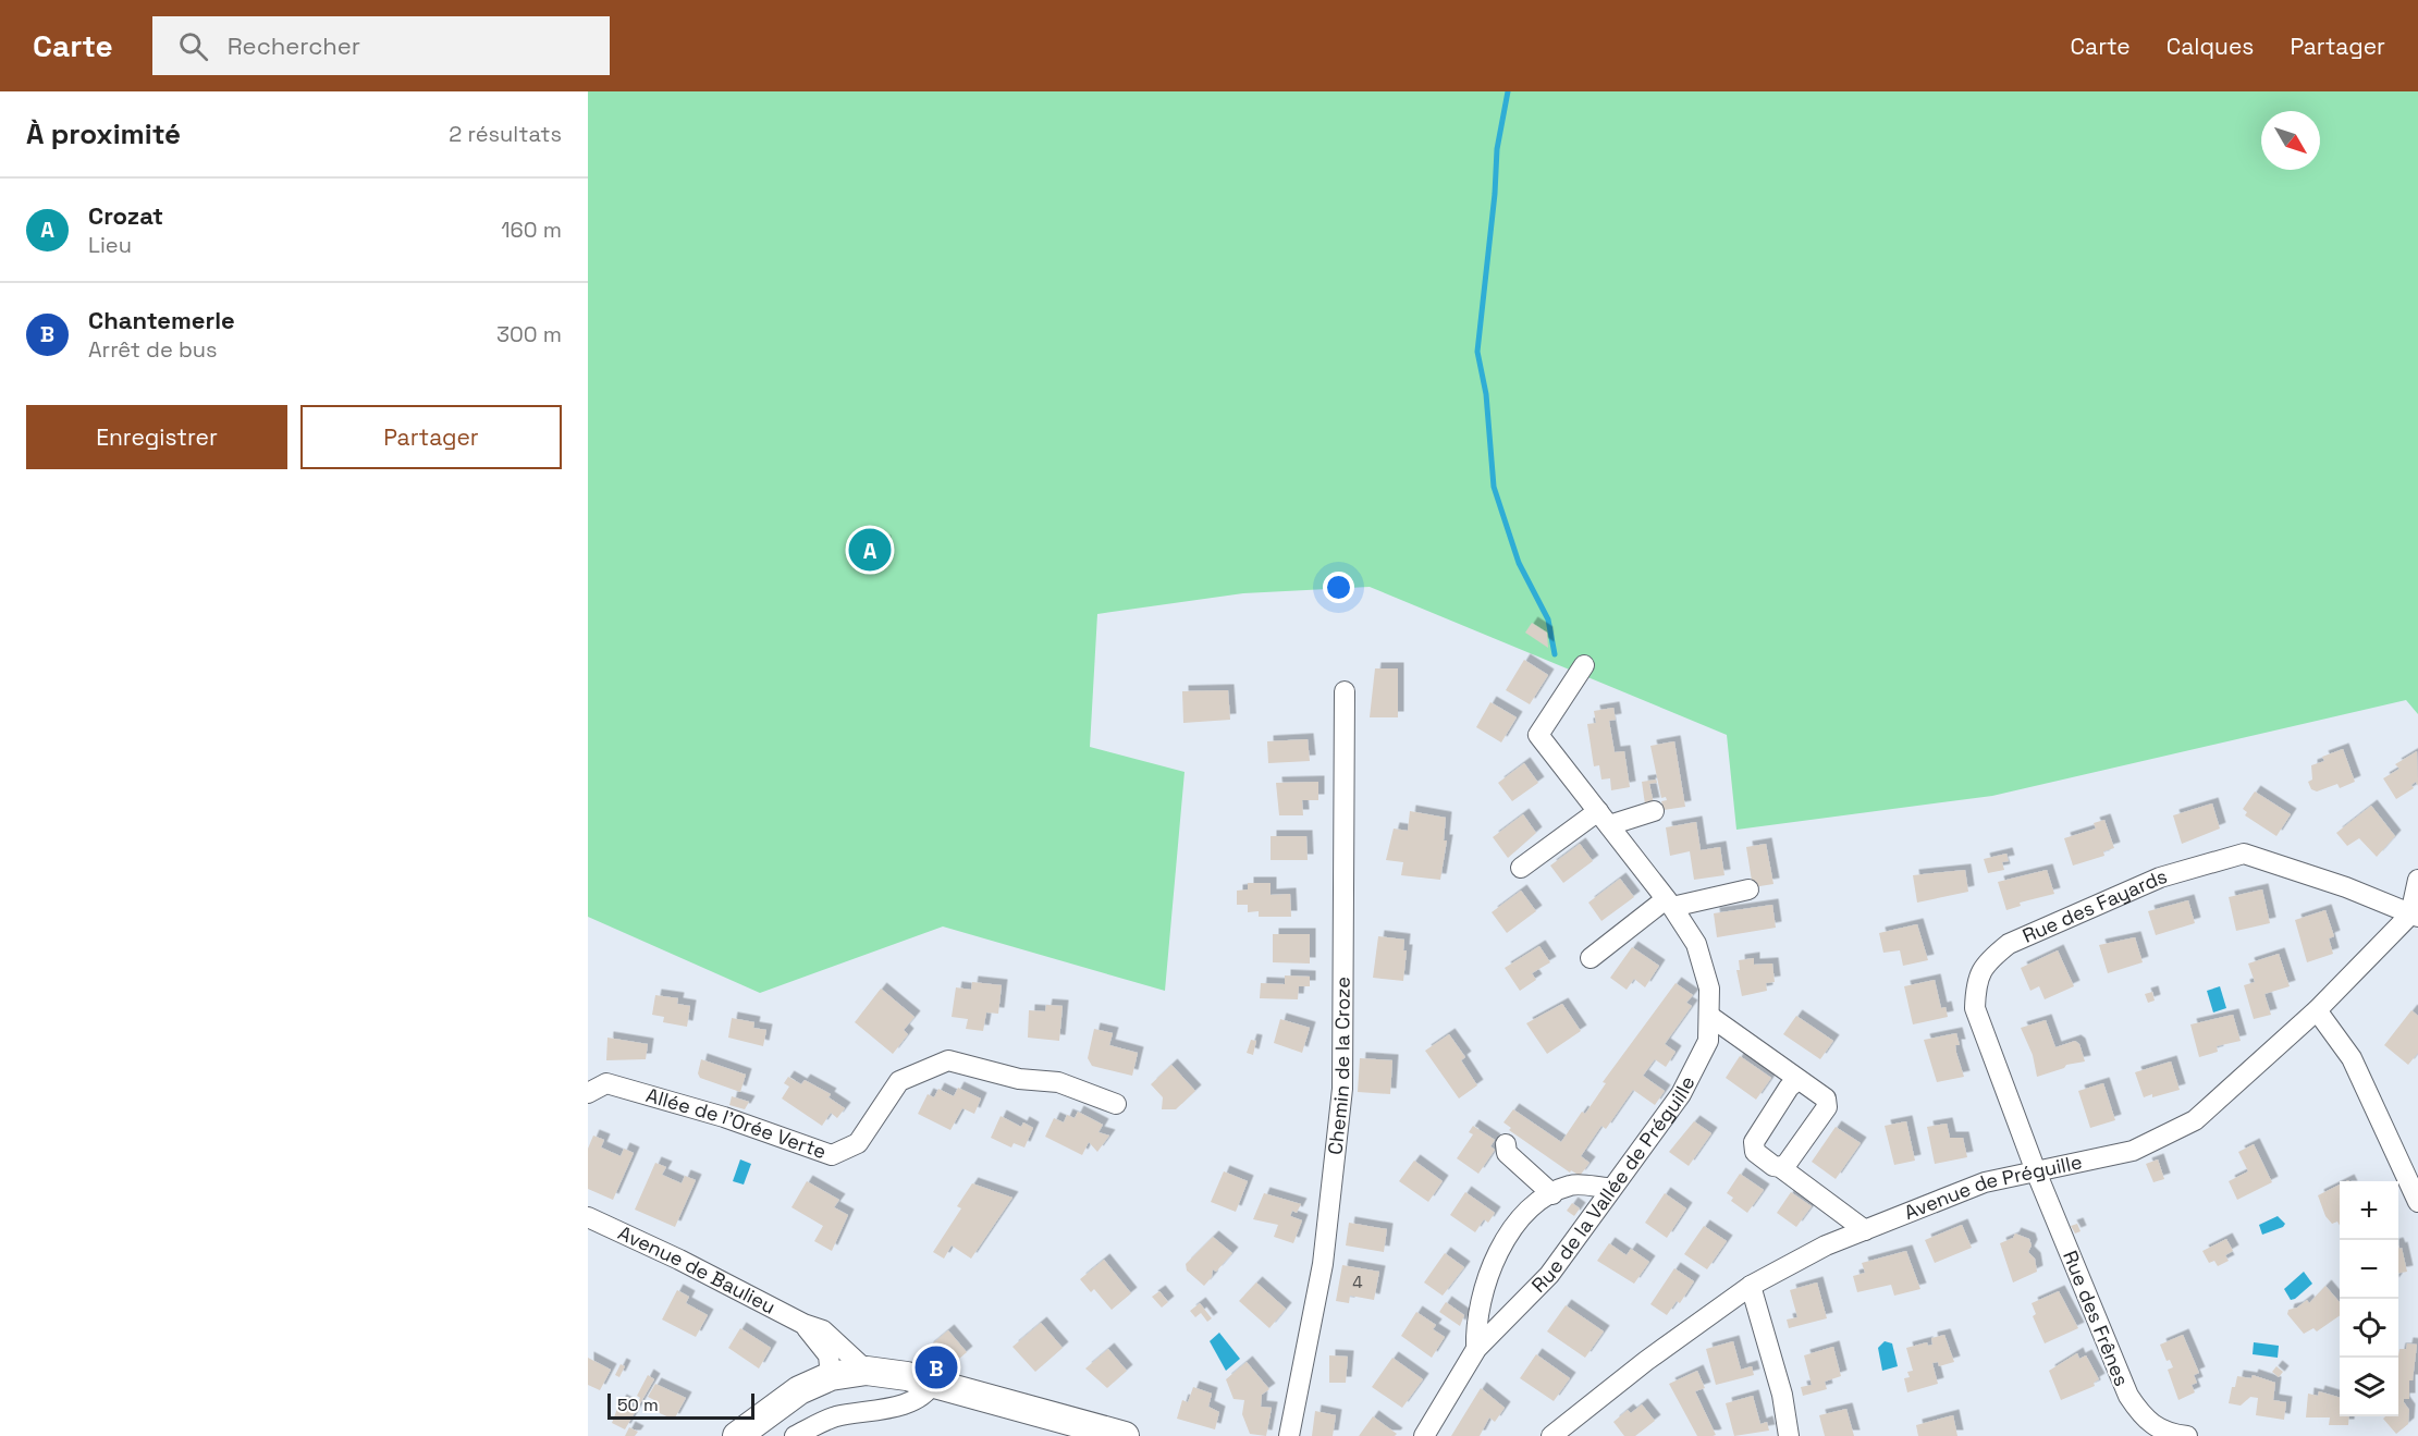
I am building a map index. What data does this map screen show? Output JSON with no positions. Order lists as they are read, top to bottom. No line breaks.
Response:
{"streets":{"street":["Rue des Fayards","Chemin de la Croze","Allée de l'Orée Verte","Rue de la Vallée de Préguille","Avenue de Préguille","Avenue de Baulieu","Rue des Frênes"]},"crossings":[["Rue des Fayards","Avenue de Préguille"],["Rue des Fayards","Rue des Frênes"],["Avenue de Préguille","Rue des Frênes"]],"house_numbers":["4"],"scale_bar":"50 m","north":"bottom right","page":{"header":"Carte","search":"Rechercher","nav":["Carte","Calques","Partager"],"heading":["À proximité","2 résultats"],"list":[{"mark":"A","name":"Crozat","note":"Lieu","value":"160 m"},{"mark":"B","name":"Chantemerle","note":"Arrêt de bus","value":"300 m"}],"buttons":["Enregistrer","Partager"],"pins":["A","B"],"map_buttons":["+","−"],"scale":"50 m"}}
